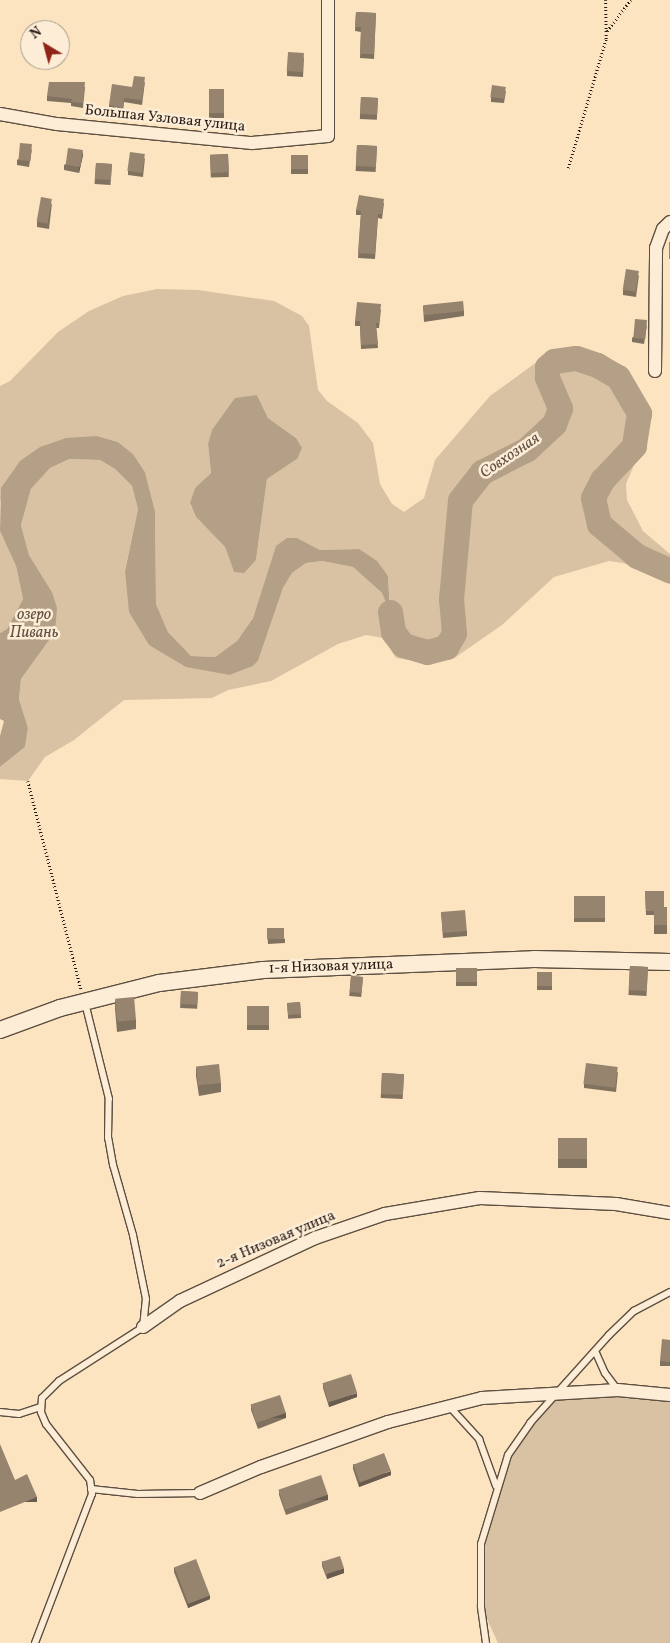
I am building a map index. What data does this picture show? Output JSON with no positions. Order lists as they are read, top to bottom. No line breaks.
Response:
{"streets":{"street":["Большая Узловая улица","1-я Низовая улица","2-я Низовая улица"]},"water":["Совхозная","озеро Пивань"],"north":"top left"}
